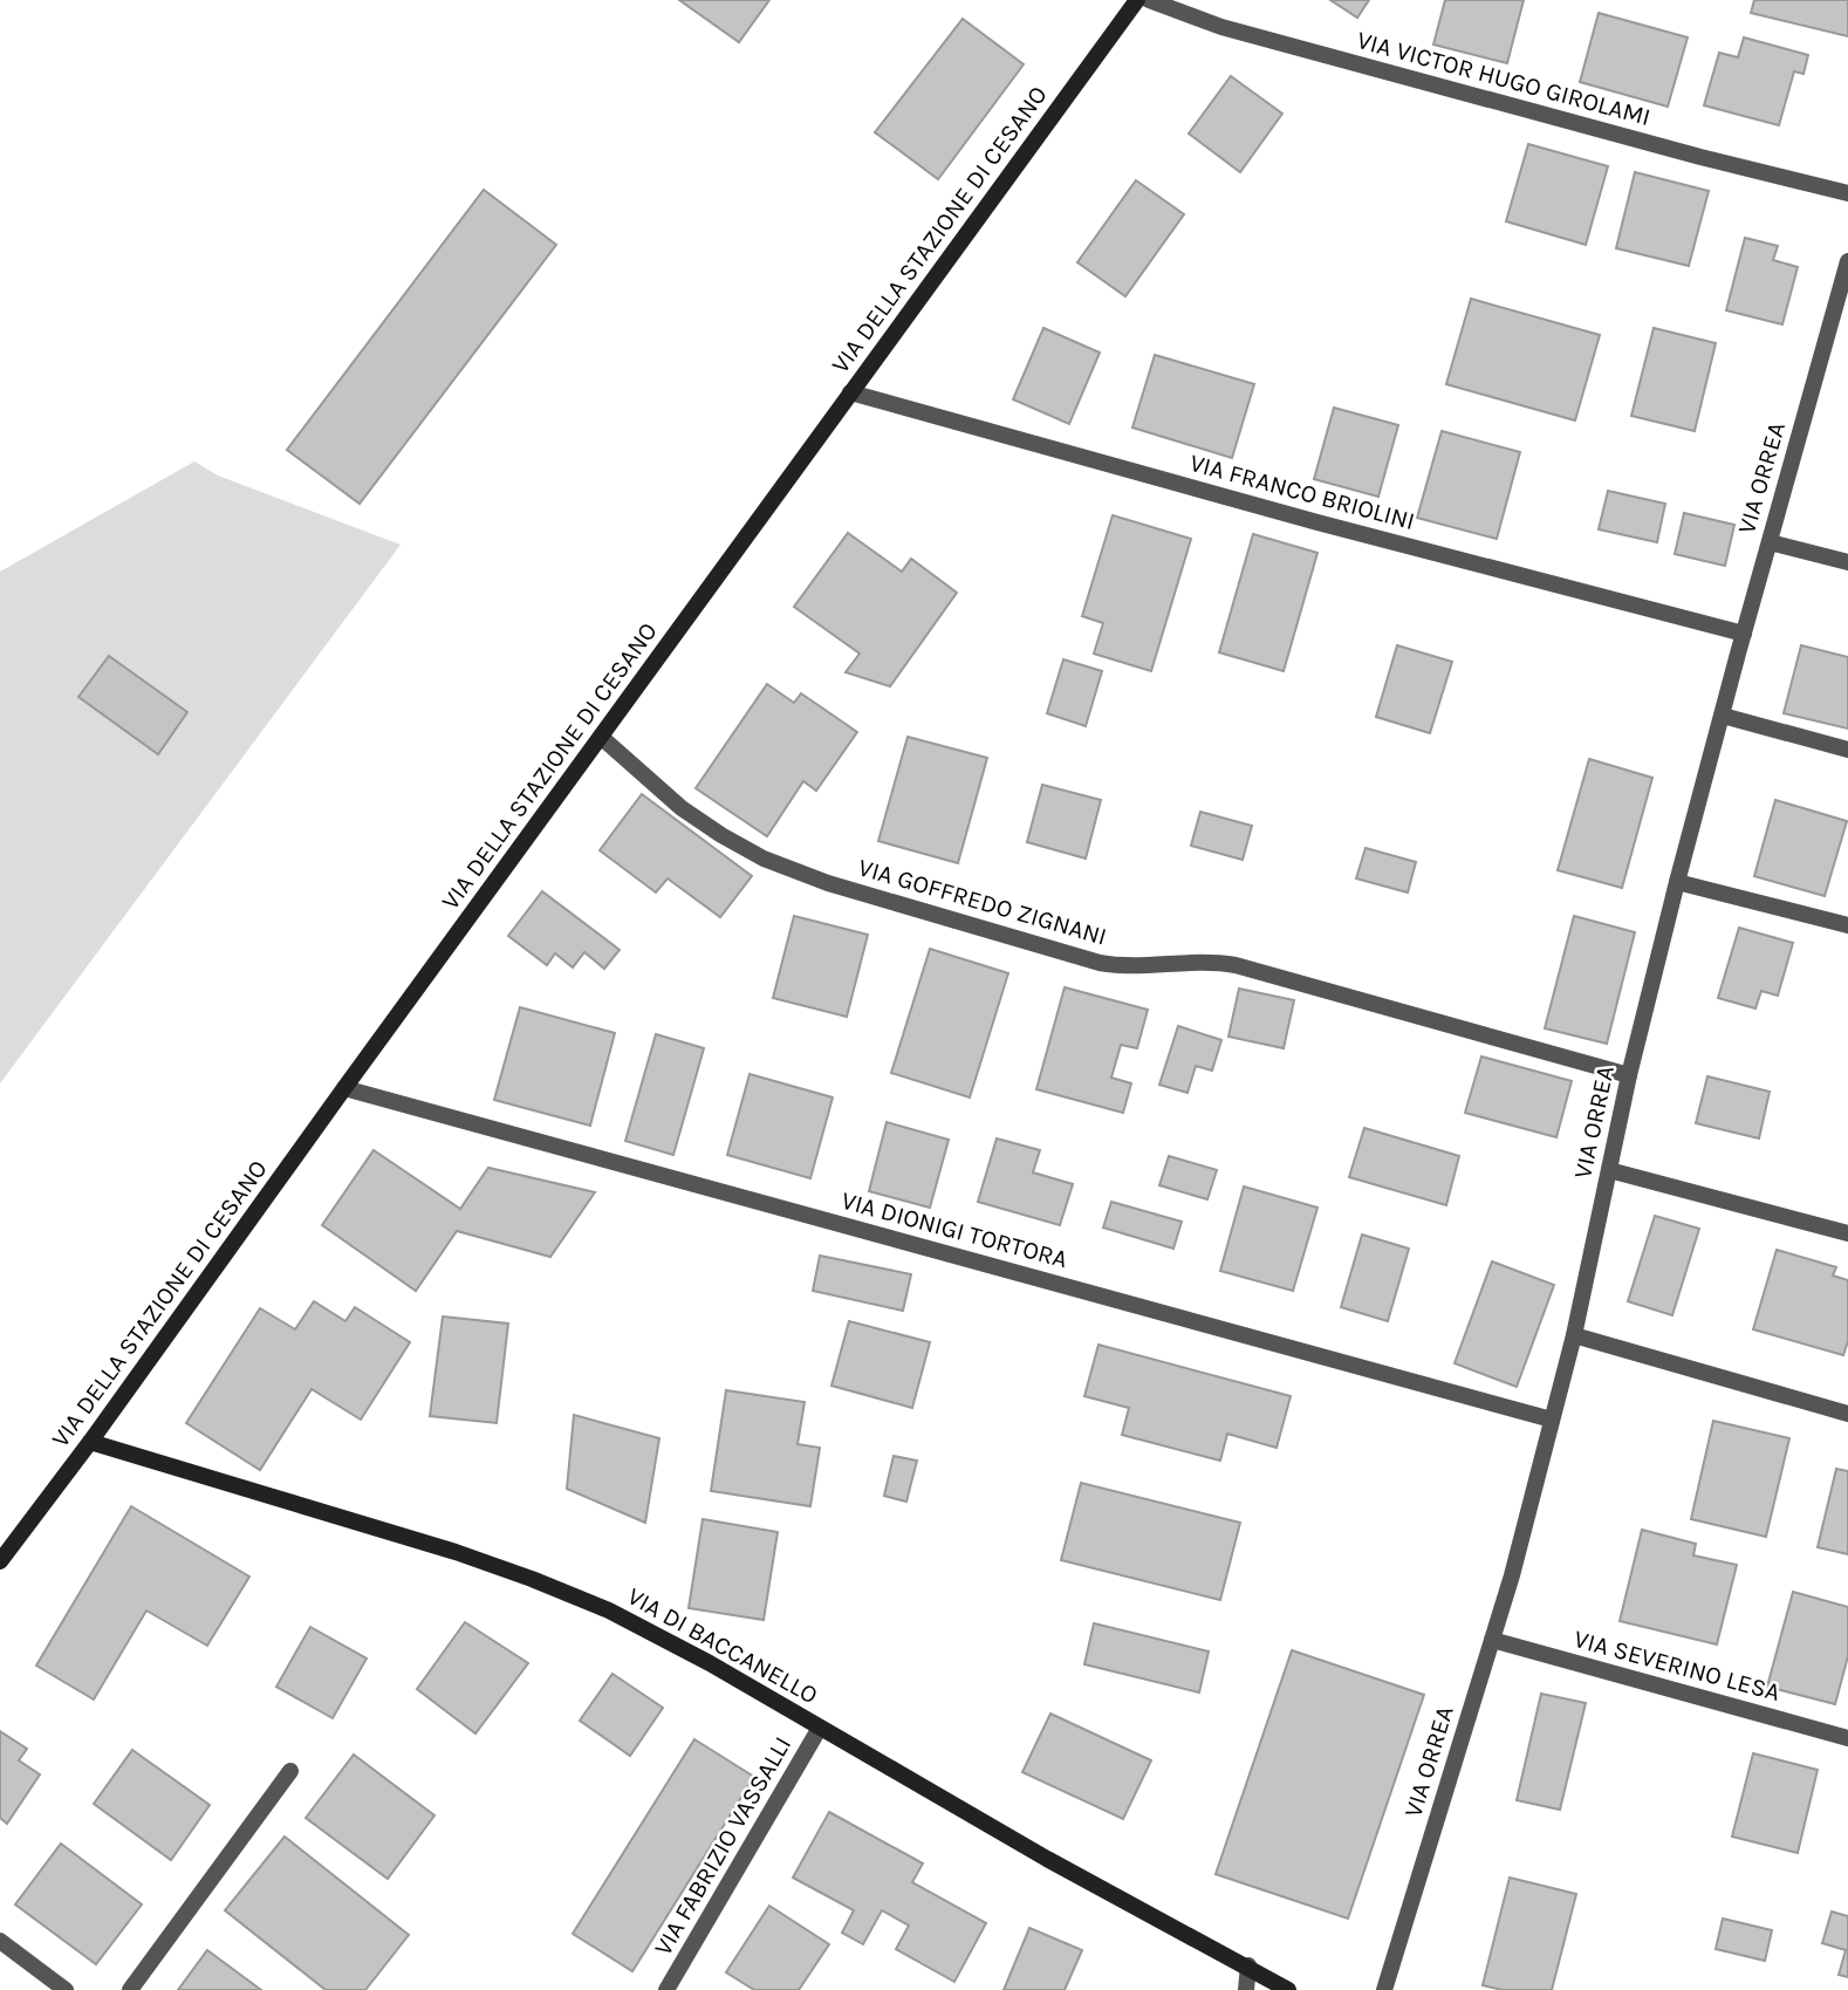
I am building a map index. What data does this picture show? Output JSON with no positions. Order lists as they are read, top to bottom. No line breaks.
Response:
{"streets":{"street":["VIA VICTOR HUGO GIROLAMI","VIA DELLA STAZIONE DI CESANO","VIA ORREA","VIA FRANCO BRIOLINI","VIA GOFFREDO ZIGNANI","VIA DIONIGI TORTORA","VIA DI BACCANELLO","VIA SEVERINO LESA","VIA FABRIZIO VASSALLI"]},"crossings":[["VIA DELLA STAZIONE DI CESANO","VIA FRANCO BRIOLINI"],["VIA DELLA STAZIONE DI CESANO","VIA GOFFREDO ZIGNANI"],["VIA DELLA STAZIONE DI CESANO","VIA DIONIGI TORTORA"],["VIA DELLA STAZIONE DI CESANO","VIA DI BACCANELLO"],["VIA ORREA","VIA FRANCO BRIOLINI"],["VIA ORREA","VIA GOFFREDO ZIGNANI"],["VIA ORREA","VIA DIONIGI TORTORA"],["VIA ORREA","VIA SEVERINO LESA"],["VIA DI BACCANELLO","VIA FABRIZIO VASSALLI"]]}
